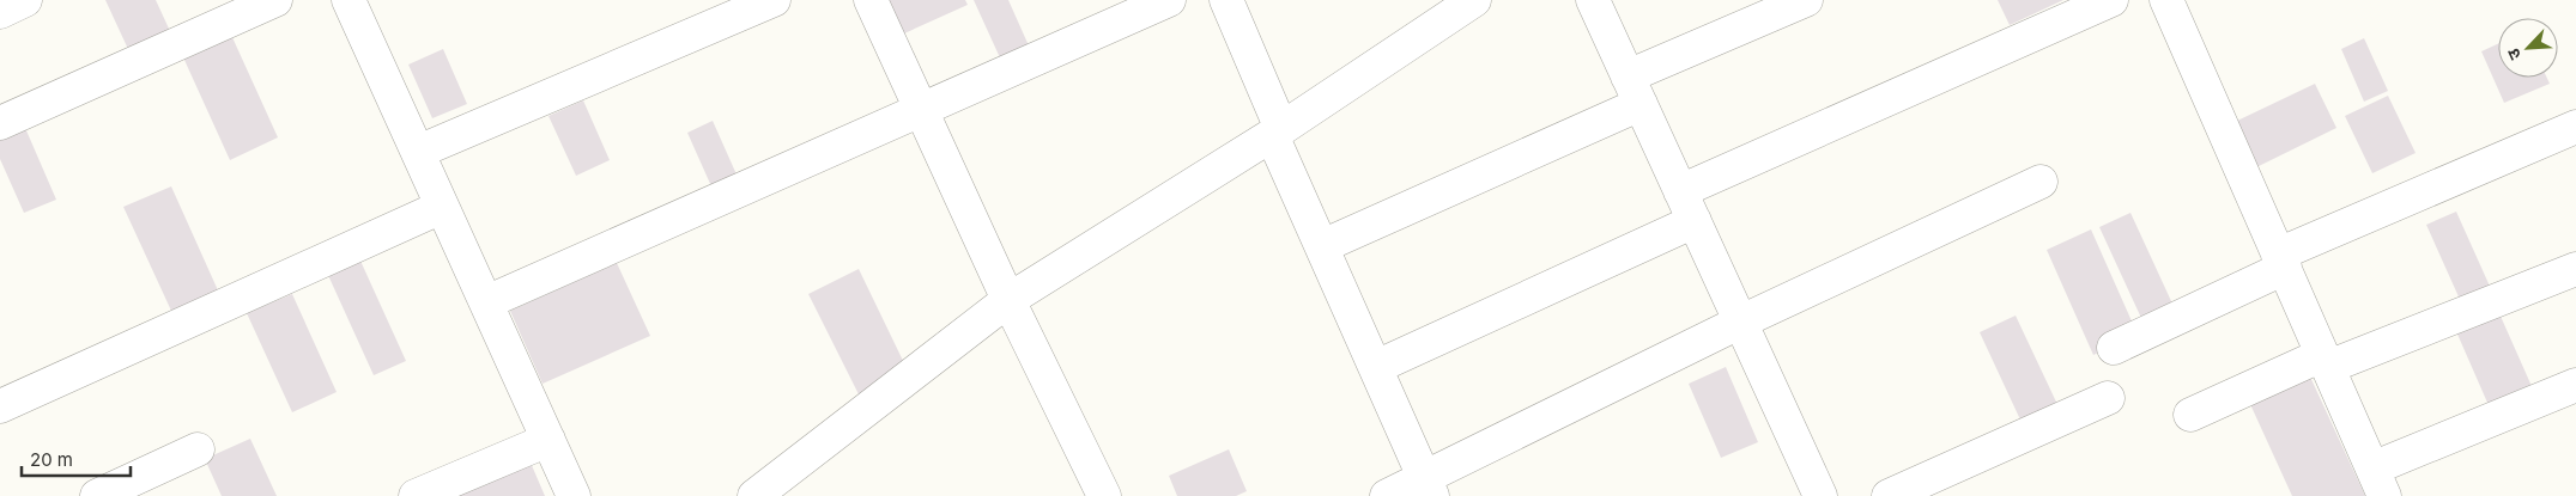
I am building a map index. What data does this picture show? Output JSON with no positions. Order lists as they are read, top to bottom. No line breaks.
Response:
{"scale_bar":"20 m","north":"bottom left"}
